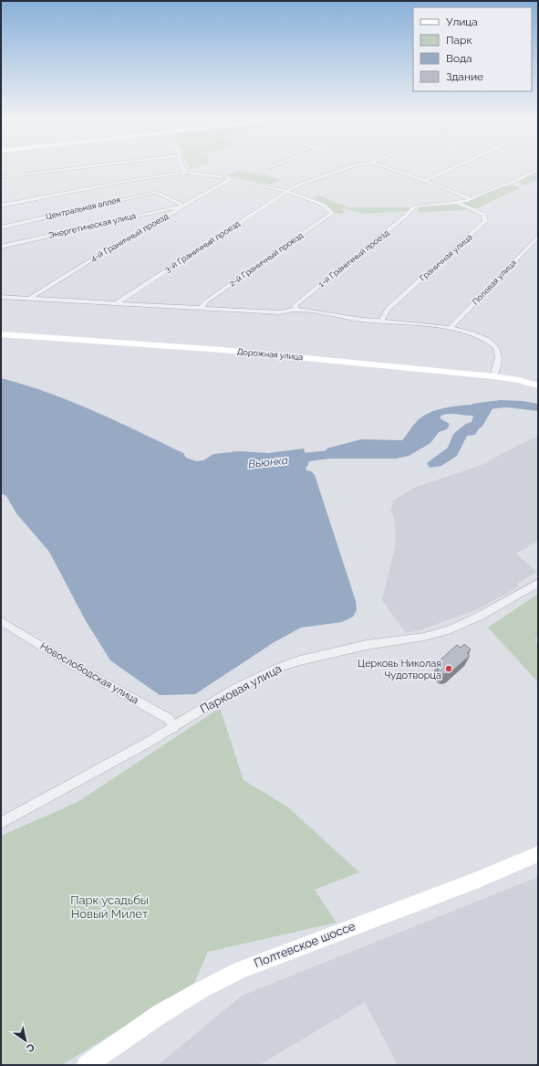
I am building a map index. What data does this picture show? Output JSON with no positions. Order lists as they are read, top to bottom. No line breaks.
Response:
{"streets":{"main road":["Дорожная улица","Полтевское шоссе"],"street":["Центральная аллея","Энергетическая улица","4-й Граничный проезд","3-й Граничный проезд","Граничная улица","1-й Граничный проезд","2-й Граничный проезд","Полевая улица","Новослободская улица","Парковая улица"]},"crossings":[["Центральная аллея","Энергетическая улица"],["Центральная аллея","4-й Граничный проезд"],["Энергетическая улица","4-й Граничный проезд"],["3-й Граничный проезд","2-й Граничный проезд"],["Граничная улица","1-й Граничный проезд"],["Новослободская улица","Парковая улица"]],"water":["Вьюнка"],"parks":["Парк усадьбы Новый Милет"],"places":["Церковь Николая Чудотворца"],"legend":["Улица","Парк","Вода","Здание"],"north":"bottom right"}
